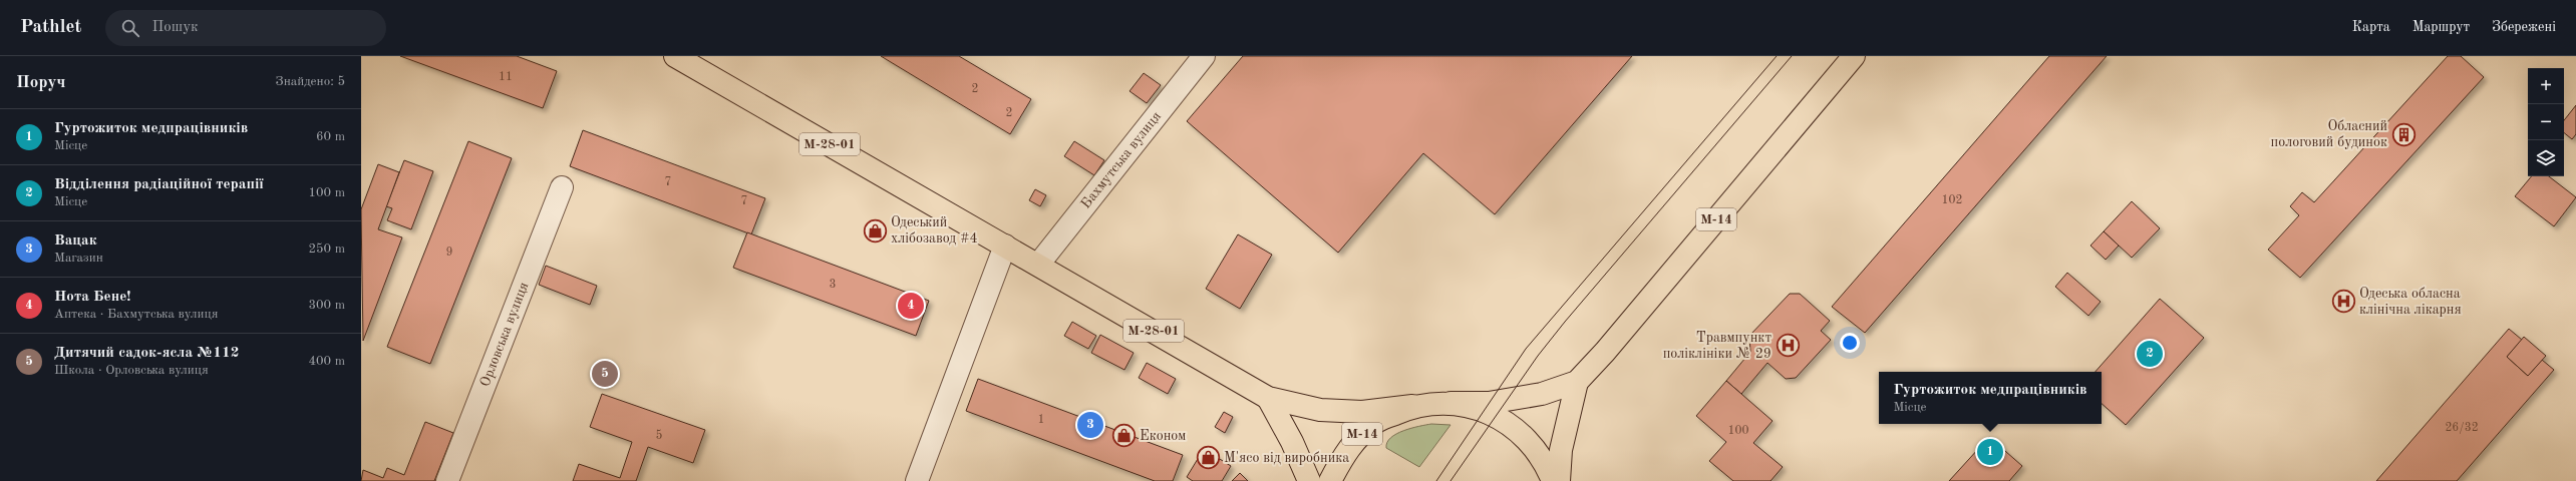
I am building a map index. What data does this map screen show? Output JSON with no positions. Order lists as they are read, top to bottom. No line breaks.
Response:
{"streets":{"highway":["М-28-01","М-14"],"street":["Бахмутська вулиця","Орловська вулиця"]},"crossings":[["М-28-01","Бахмутська вулиця"],["М-28-01","М-14"]],"places":{"building":["Обласний пологовий будинок"],"shop":["Одеський хлібозавод #4","Економ","М'ясо від виробника"],"hospital":["Одеська обласна клінічна лікарня","Травмпункт поліклініки № 29"]},"house_numbers":["11","2","2","7","102","7","9","3","1","26/32","100","5"],"page":{"header":"Pathlet","search":"Пошук","nav":["Карта","Маршрут","Збережені"],"heading":["Поруч","Знайдено: 5"],"map_buttons":["+","−"],"list":[{"mark":"1","name":"Гуртожиток медпрацівників","note":"Місце","value":"60 m"},{"mark":"2","name":"Відділення радіаційної терапії","note":"Місце","value":"100 m"},{"mark":"3","name":"Вацак","note":"Магазин","value":"250 m"},{"mark":"4","name":"Нота Бене!","note":"Аптека · Бахмутська вулиця","value":"300 m"},{"mark":"5","name":"Дитячий садок-ясла №112","note":"Школа · Орловська вулиця","value":"400 m"}],"pins":["4","2","5","3","1"],"popup":["Гуртожиток медпрацівників","Місце"]}}
